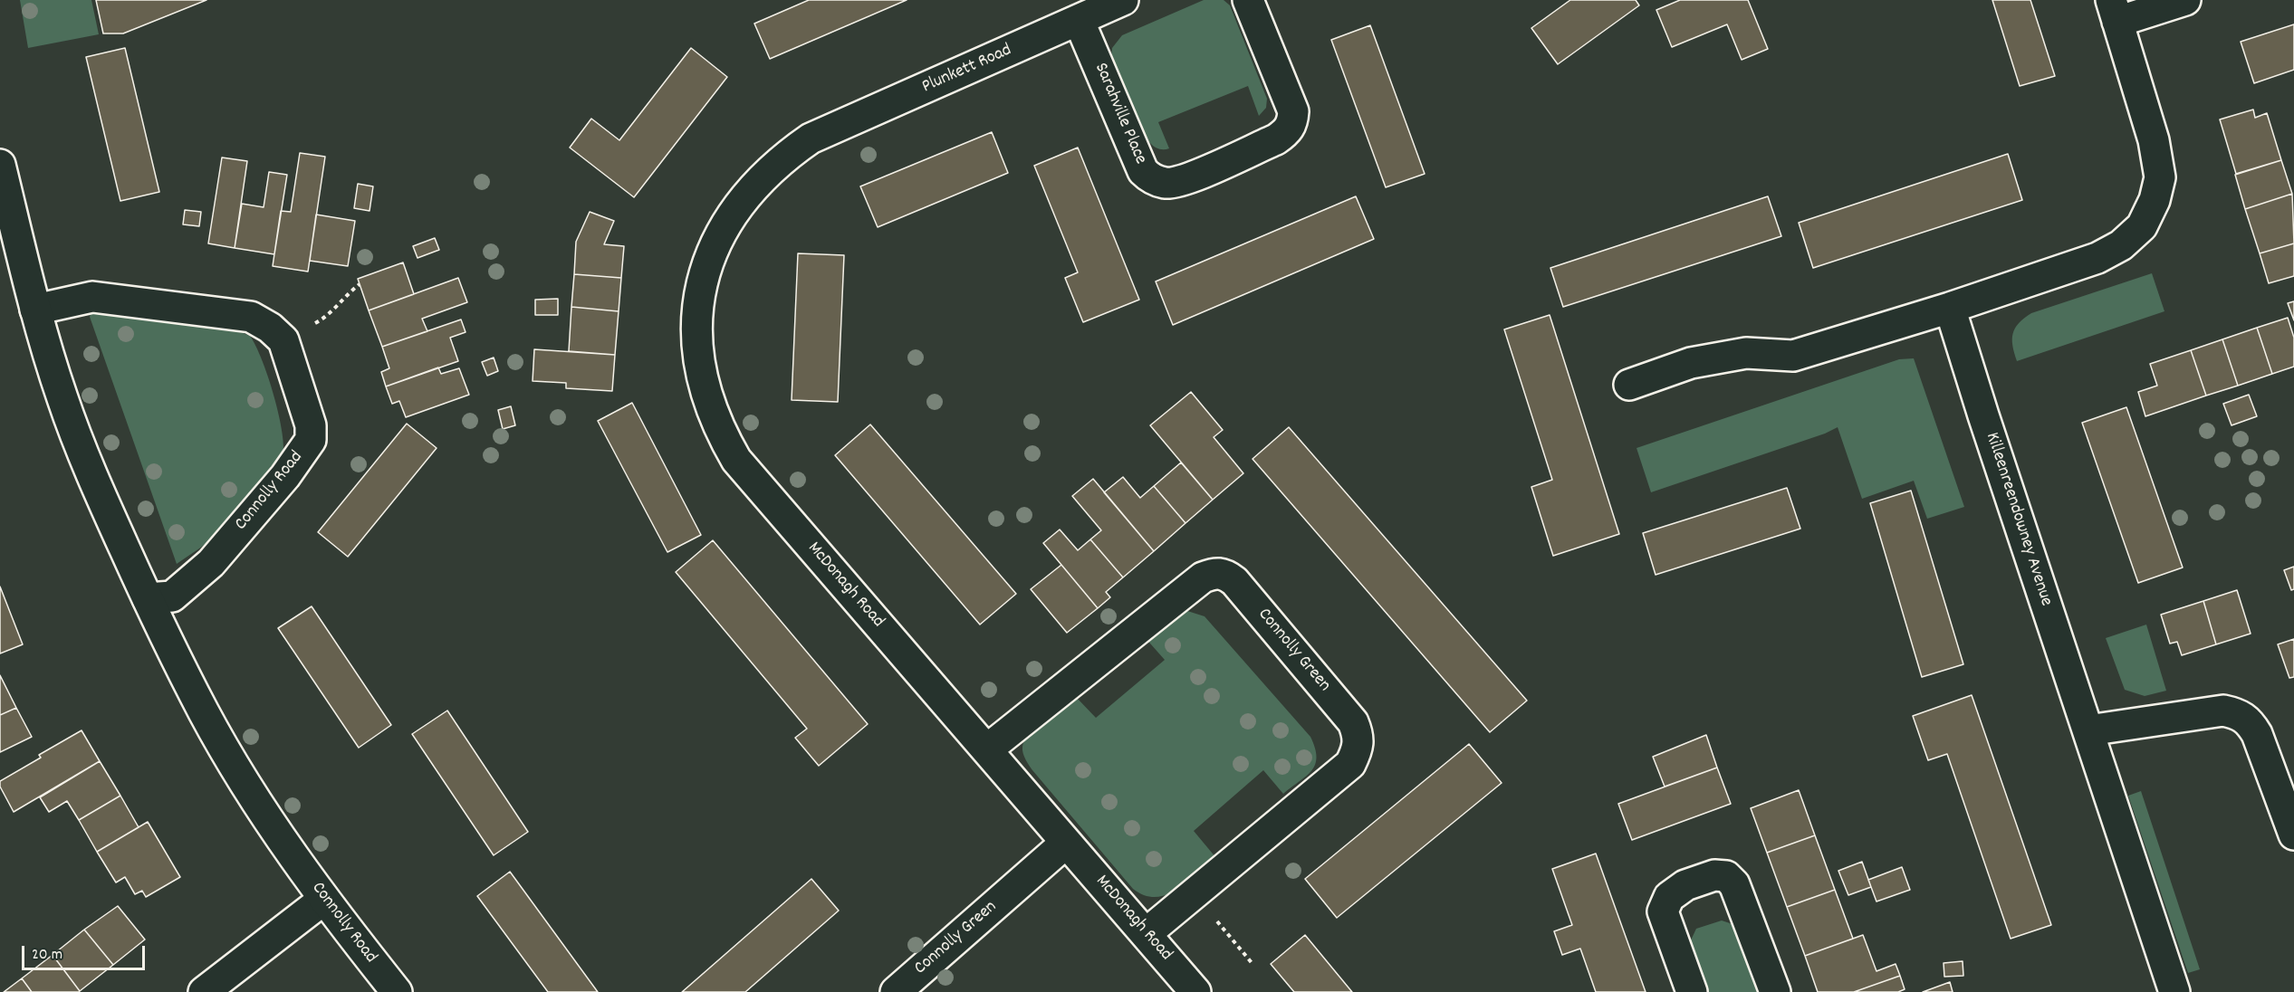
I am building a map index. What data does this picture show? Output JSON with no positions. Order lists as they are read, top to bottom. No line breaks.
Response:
{"streets":{"street":["Plunkett Road","Sarahville Place","Connolly Road","Killeenreendowney Avenue","McDonagh Road","Connolly Green"]},"crossings":[["Plunkett Road","Sarahville Place"],["Plunkett Road","McDonagh Road"],["McDonagh Road","Connolly Green"]],"scale_bar":"20 m"}
